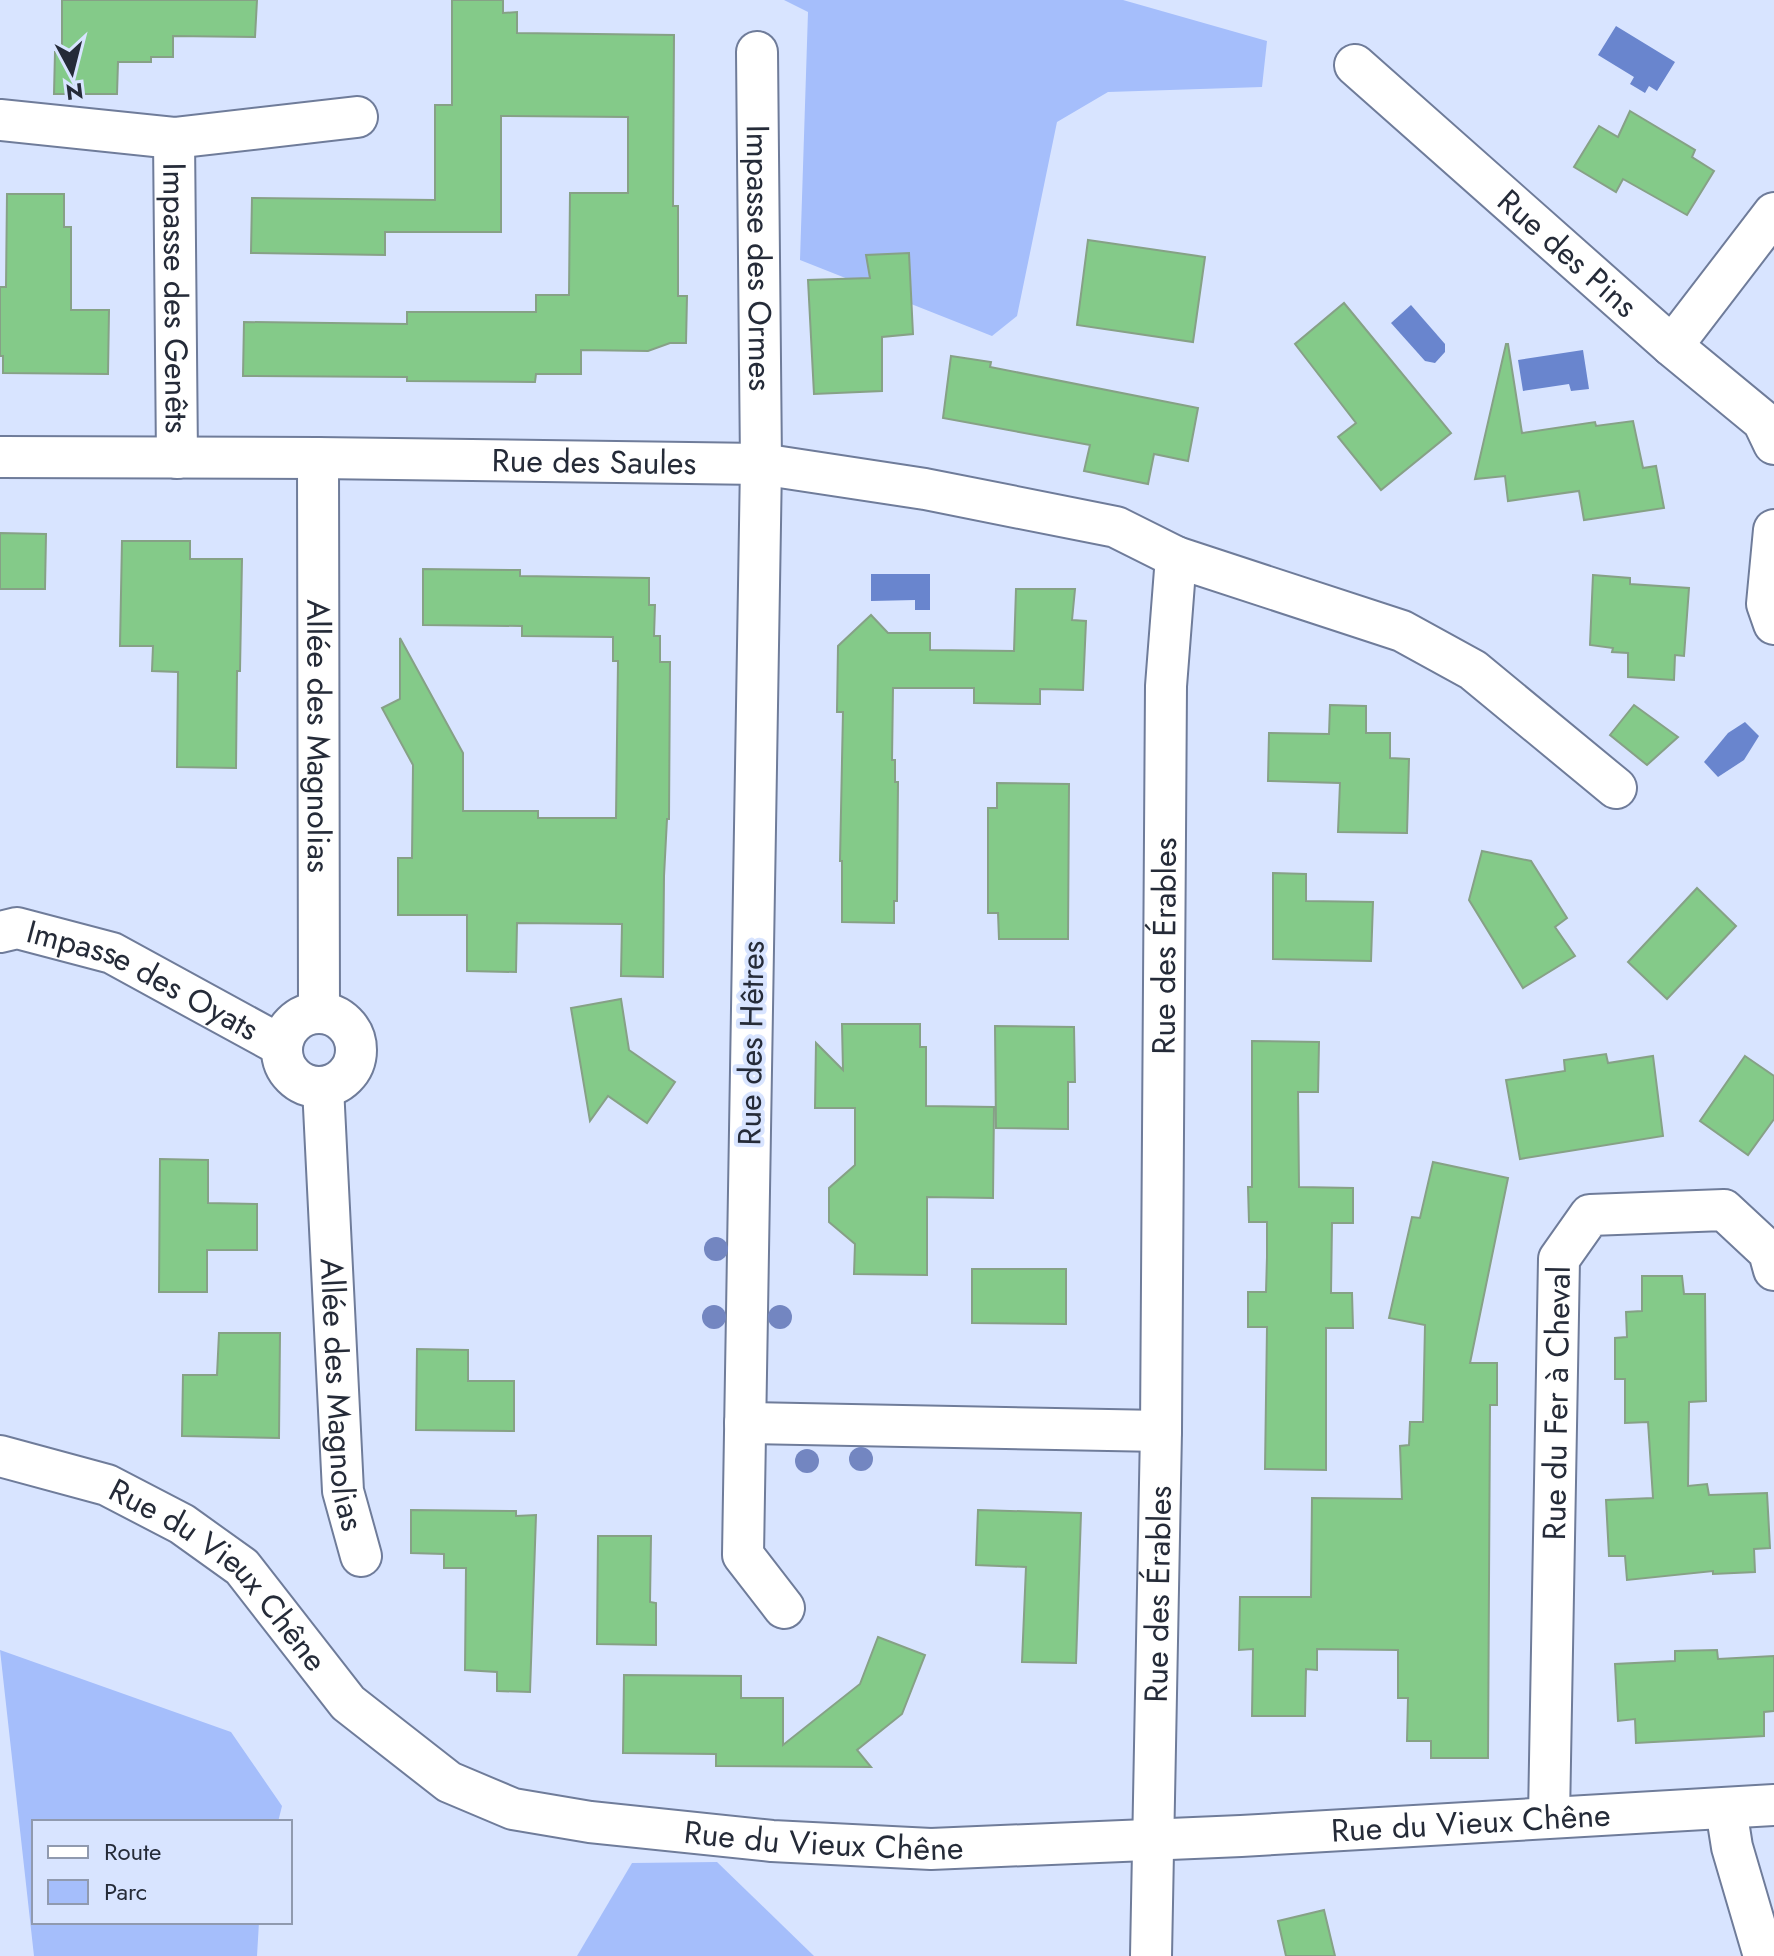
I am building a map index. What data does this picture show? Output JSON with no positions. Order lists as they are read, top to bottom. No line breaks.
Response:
{"streets":{"street":["Rue des Pins","Impasse des Ormes","Impasse des Genêts","Rue des Saules","Allée des Magnolias","Rue des Érables","Impasse des Oyats","Rue des Hêtres","Rue du Fer à Cheval","Rue du Vieux Chêne"]},"crossings":[["Impasse des Ormes","Rue des Saules"],["Impasse des Ormes","Rue des Hêtres"],["Impasse des Genêts","Rue des Saules"],["Rue des Saules","Allée des Magnolias"],["Rue des Saules","Rue des Érables"],["Rue des Saules","Rue des Hêtres"],["Allée des Magnolias","Impasse des Oyats"],["Rue des Érables","Rue du Vieux Chêne"],["Rue du Fer à Cheval","Rue du Vieux Chêne"]],"legend":["Route","Parc"],"north":"bottom"}
